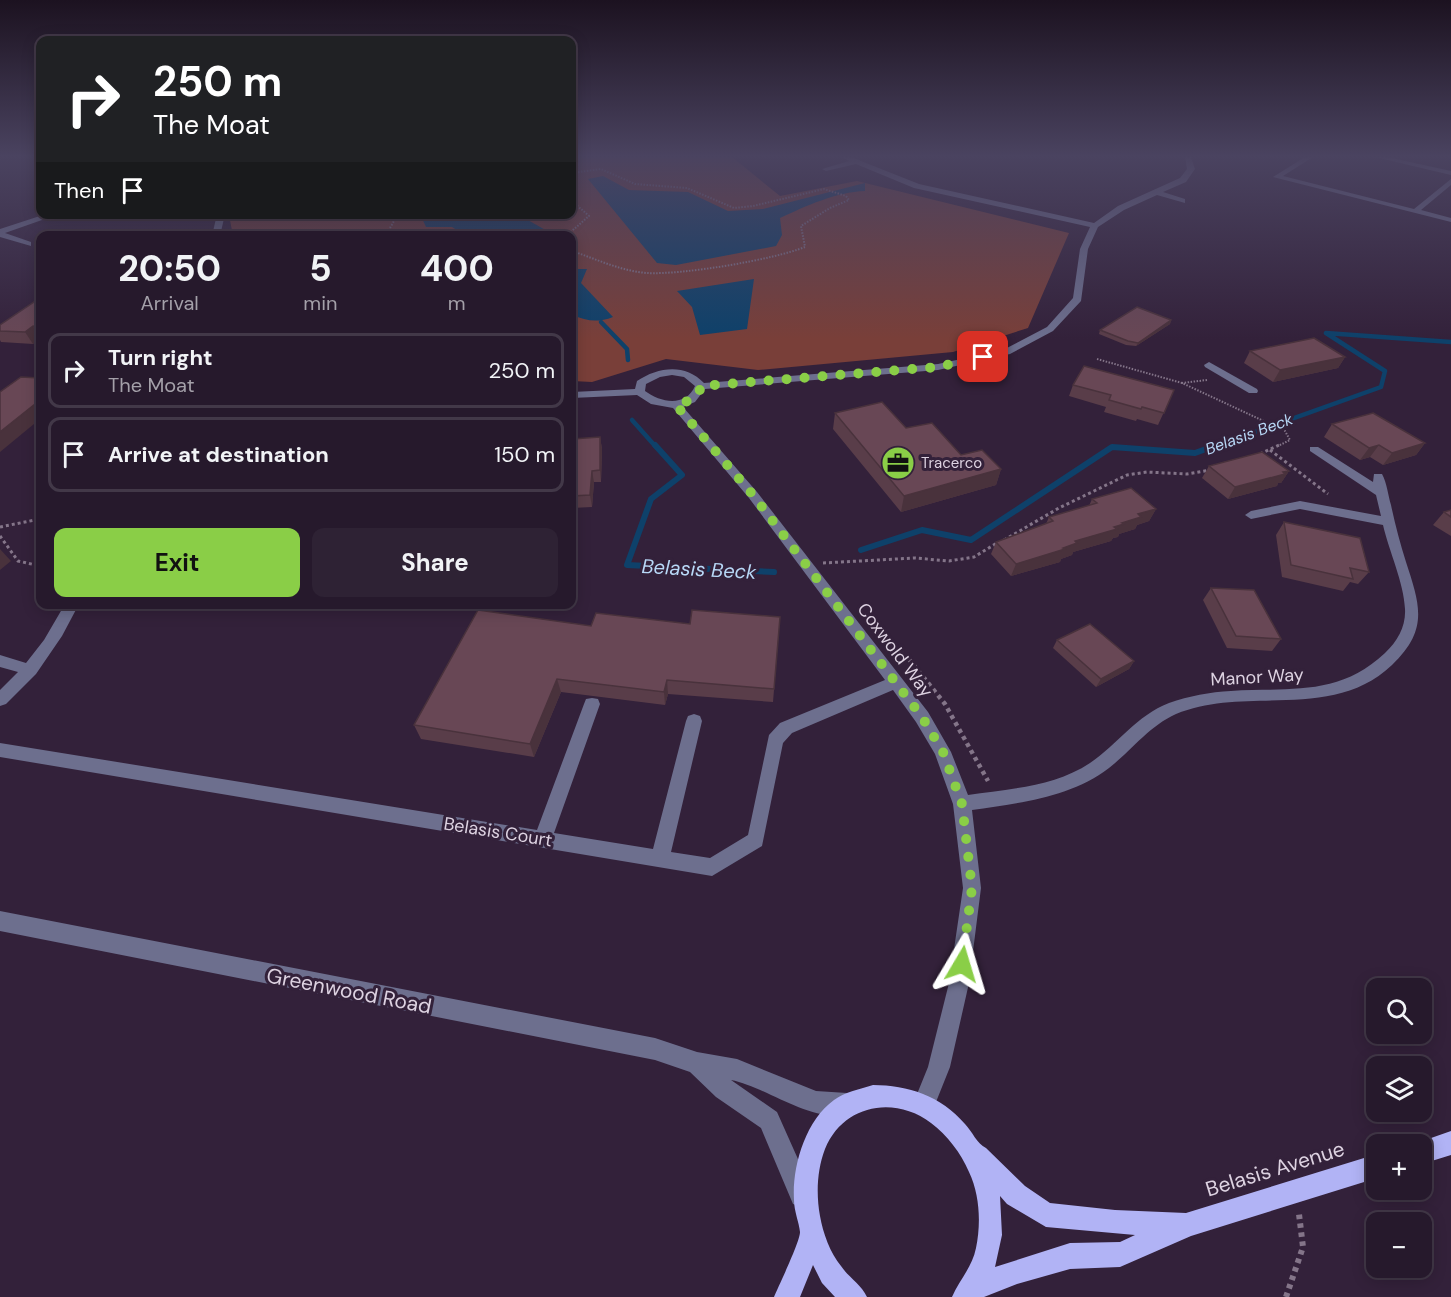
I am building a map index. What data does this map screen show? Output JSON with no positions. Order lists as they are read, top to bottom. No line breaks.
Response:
{"streets":{"main road":["Belasis Avenue"],"street":["Coxwold Way","Manor Way","Belasis Court","Greenwood Road"]},"crossings":[["Coxwold Way","Manor Way"],["Coxwold Way","Belasis Court"]],"water":["Belasis Beck"],"places":{"office":["Tracerco"]},"page":{"turn":["250 m","The Moat"],"then":"Then","eta":["20:50","Arrival","5","min","400","m"],"list":[{"name":"Turn right","note":"The Moat","value":"250 m"},{"name":"Arrive at destination","value":"150 m"}],"buttons":["Exit","Share"],"map_buttons":["+","−"]}}
